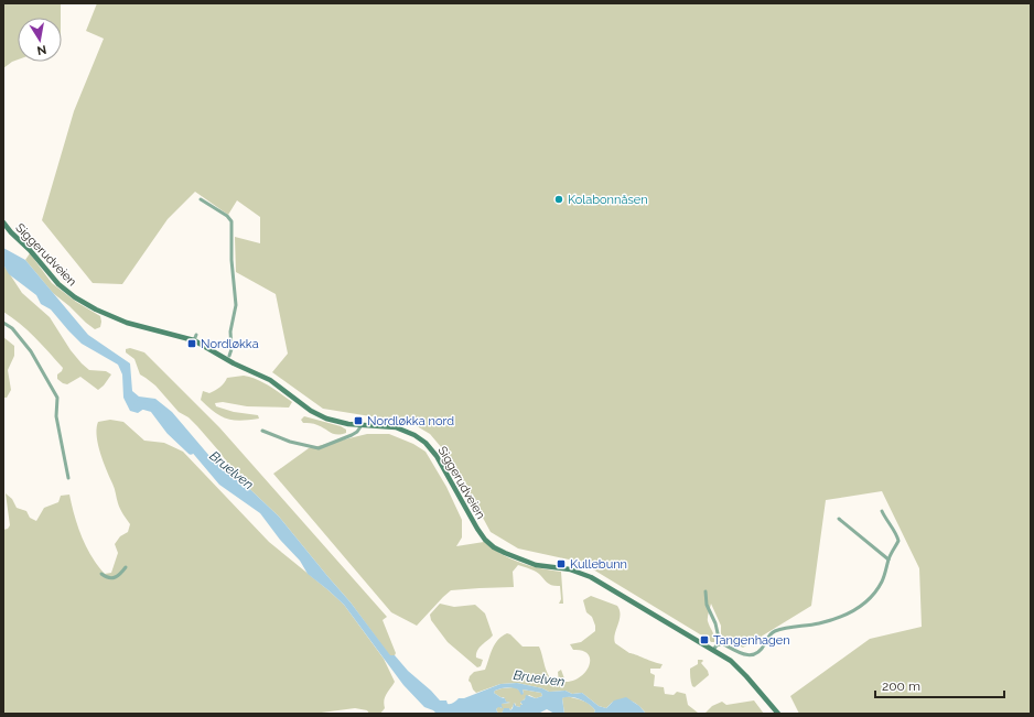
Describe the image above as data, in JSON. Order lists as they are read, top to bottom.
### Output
{
  "streets": {
    "main road": ["Siggerudveien"]
  },
  "water": ["Bruelven"],
  "places": {
    "other": ["Kolabonnåsen"],
    "transit": [
      "Nordløkka",
      "Nordløkka nord",
      "Kullebunn",
      "Tangenhagen"
    ]
  },
  "scale_bar": "200 m",
  "north": "bottom"
}
